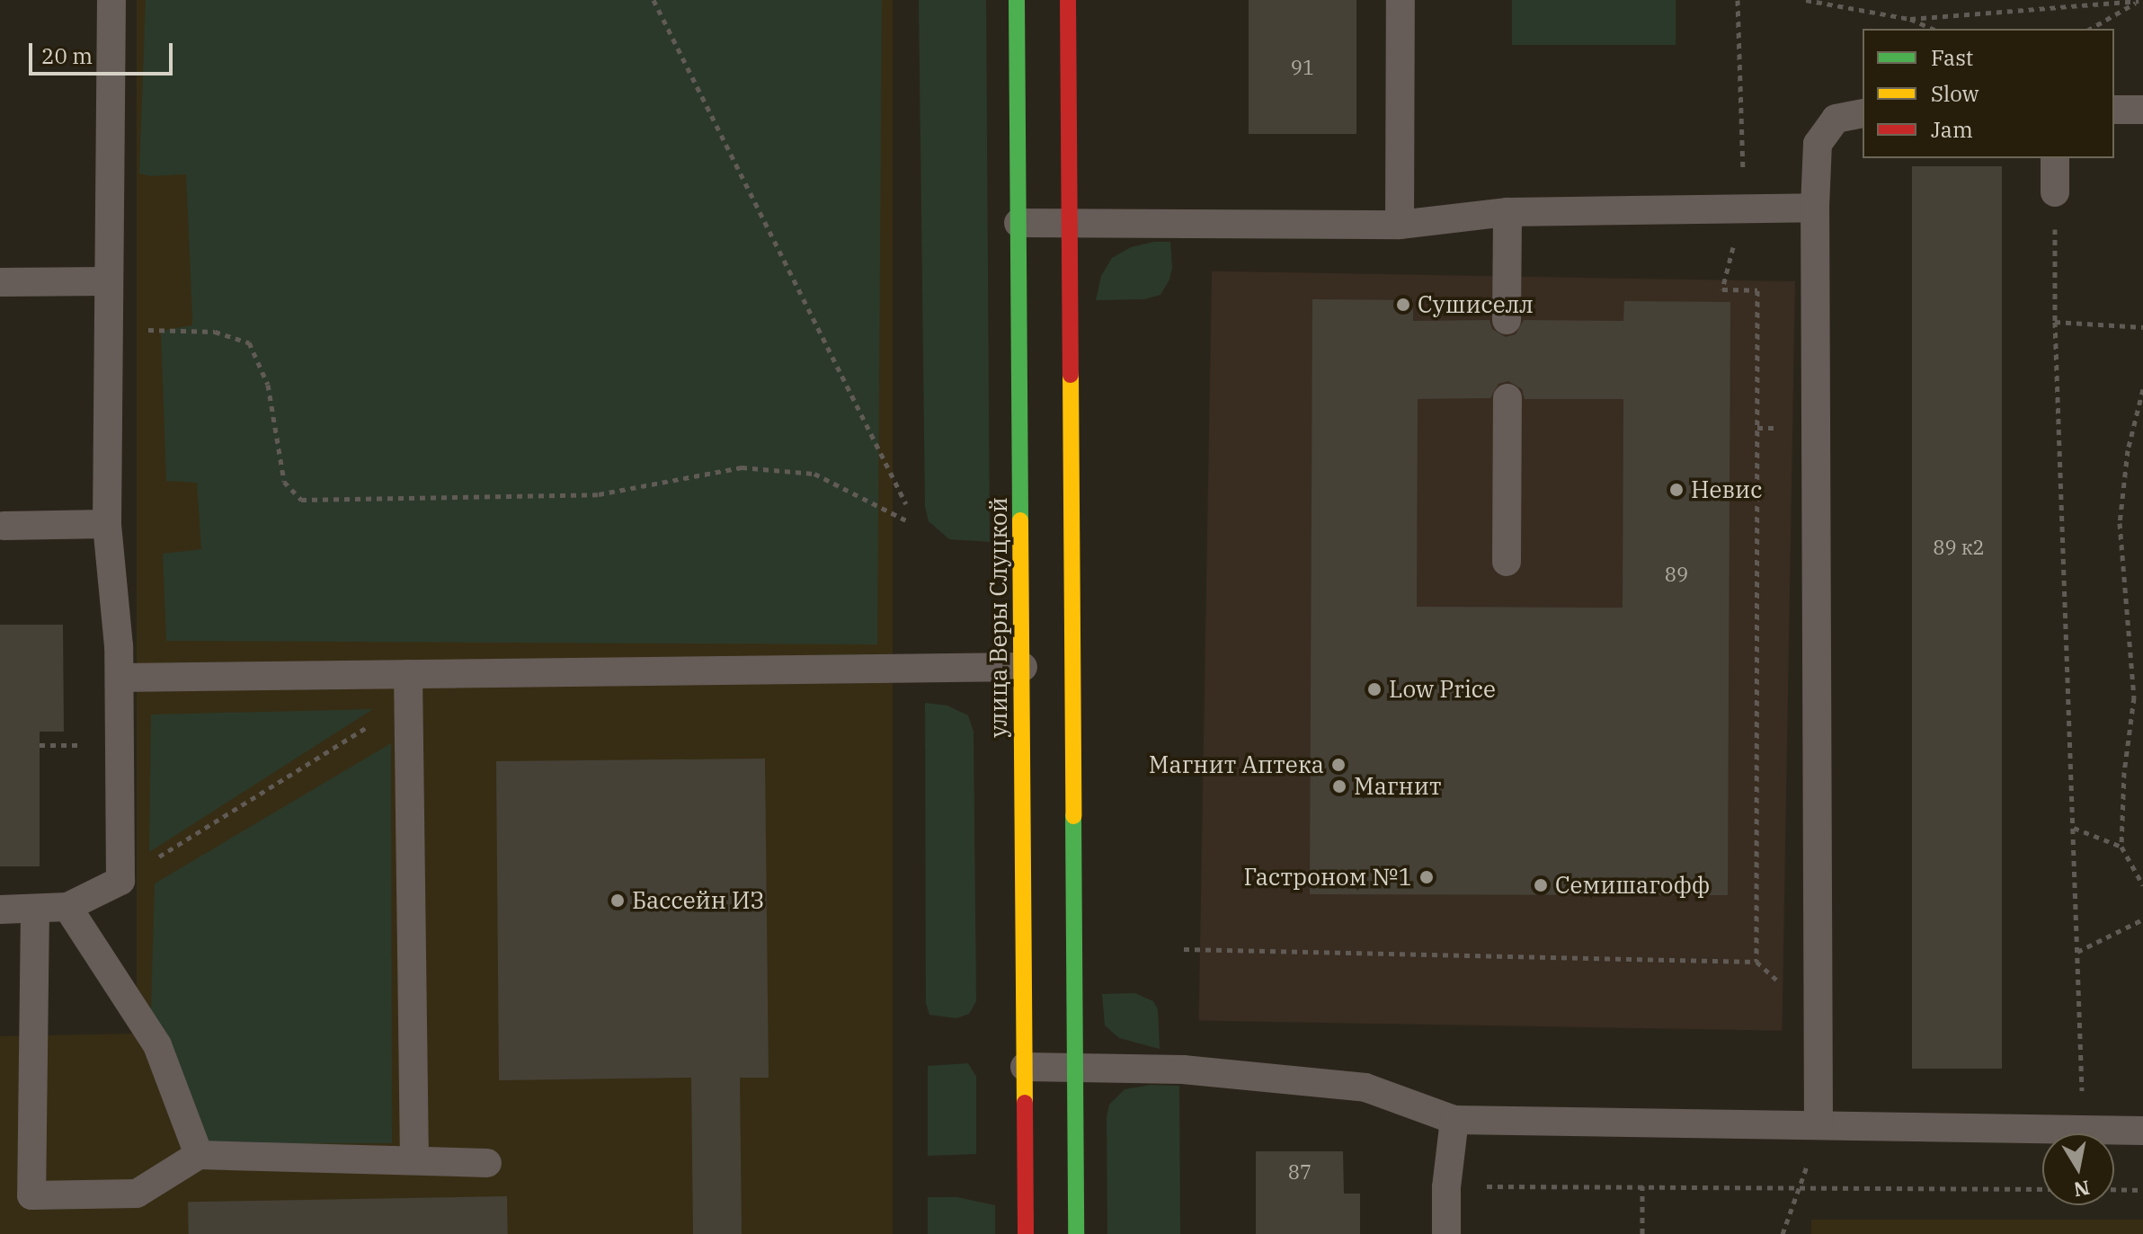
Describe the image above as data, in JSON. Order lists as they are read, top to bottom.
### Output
{
  "streets": {
    "street": ["улица Веры Слуцкой"]
  },
  "places": [
    "Сушиселл",
    "Невис",
    "Low Price",
    "Магнит Аптека",
    "Магнит",
    "Гастроном №1",
    "Семишагофф",
    "Бассейн ИЗ"
  ],
  "house_numbers": [
    "91",
    "89 к2",
    "89",
    "87"
  ],
  "legend": ["Fast", "Slow", "Jam"],
  "scale_bar": "20 m",
  "north": "bottom"
}
